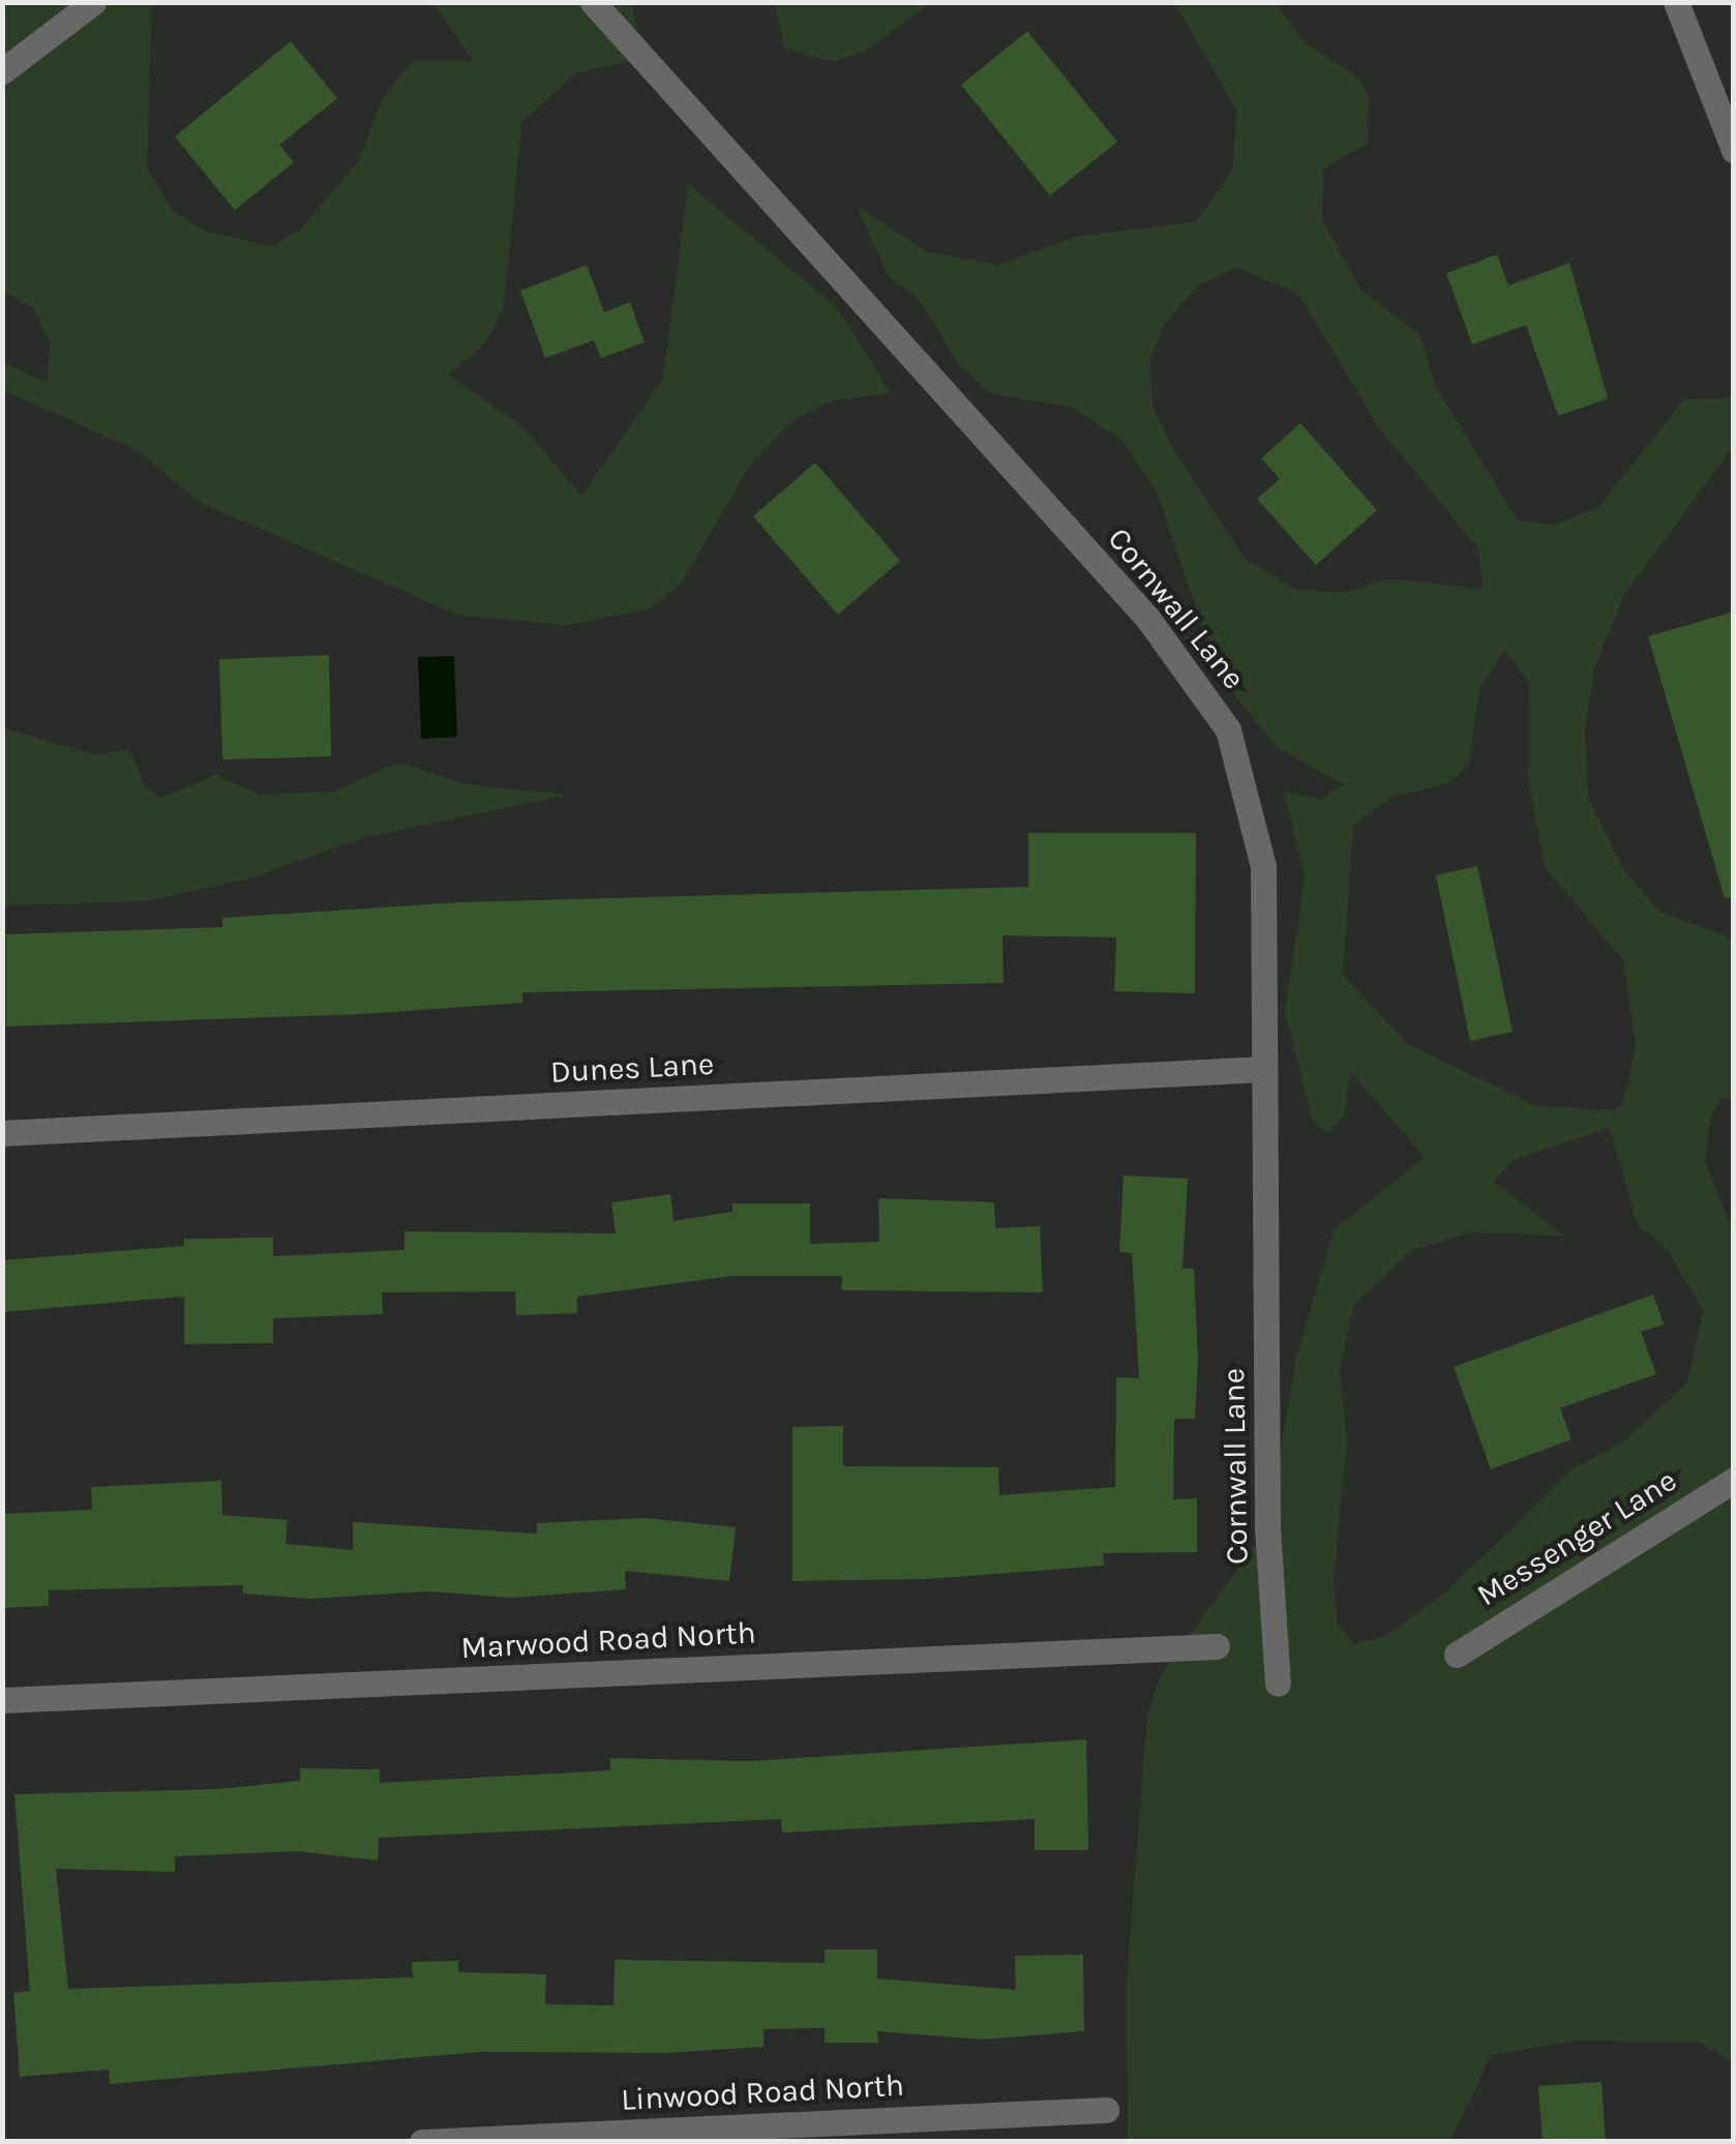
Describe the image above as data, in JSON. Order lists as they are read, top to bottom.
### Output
{
  "streets": {
    "street": [
      "Cornwall Lane",
      "Dunes Lane",
      "Messenger Lane",
      "Marwood Road North",
      "Linwood Road North"
    ]
  },
  "crossings": [
    ["Cornwall Lane", "Dunes Lane"]
  ]
}
